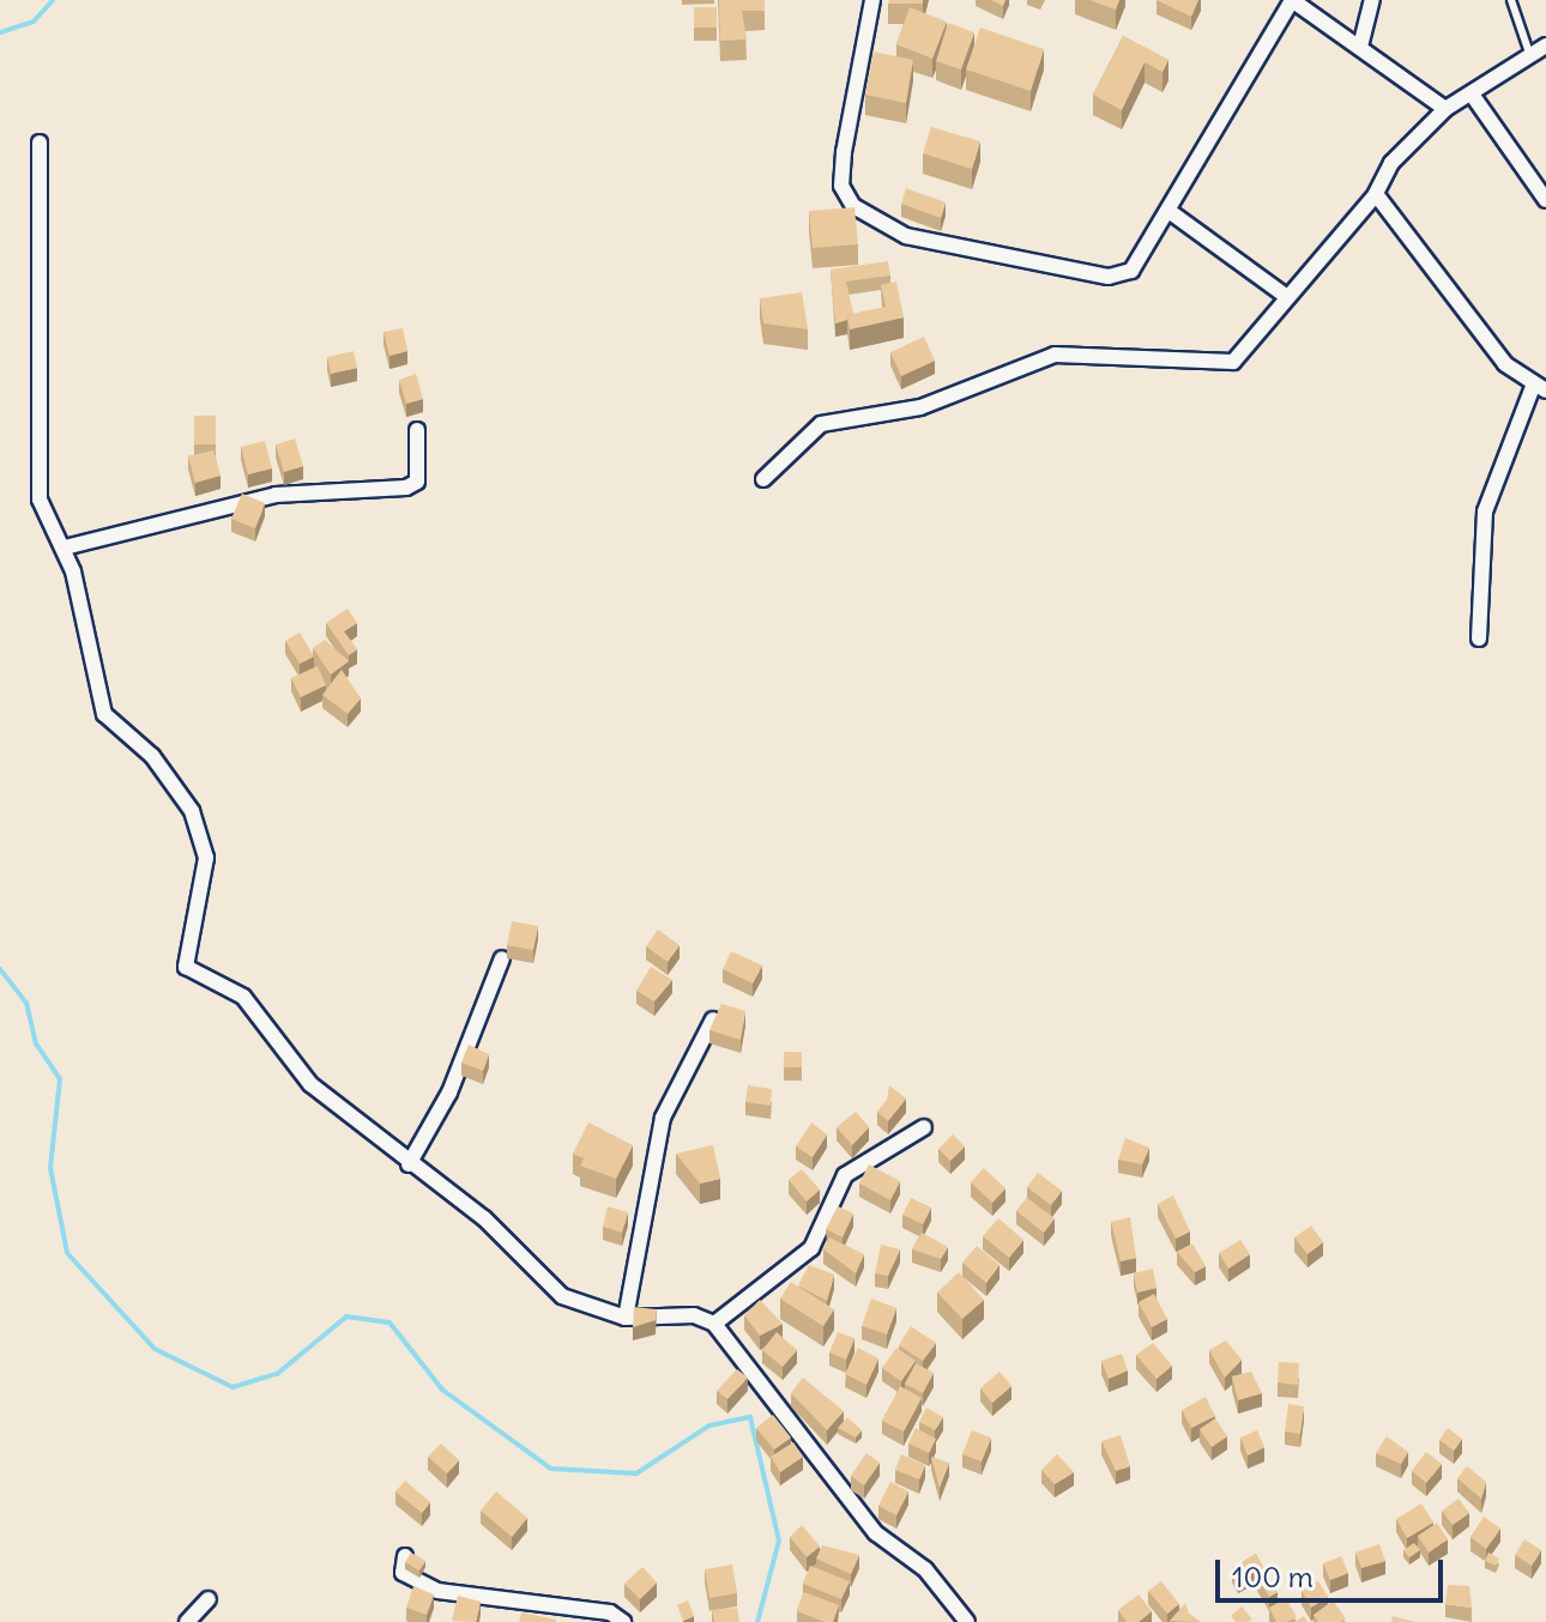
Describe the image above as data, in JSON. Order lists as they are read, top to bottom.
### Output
{
  "scale_bar": "100 m"
}
